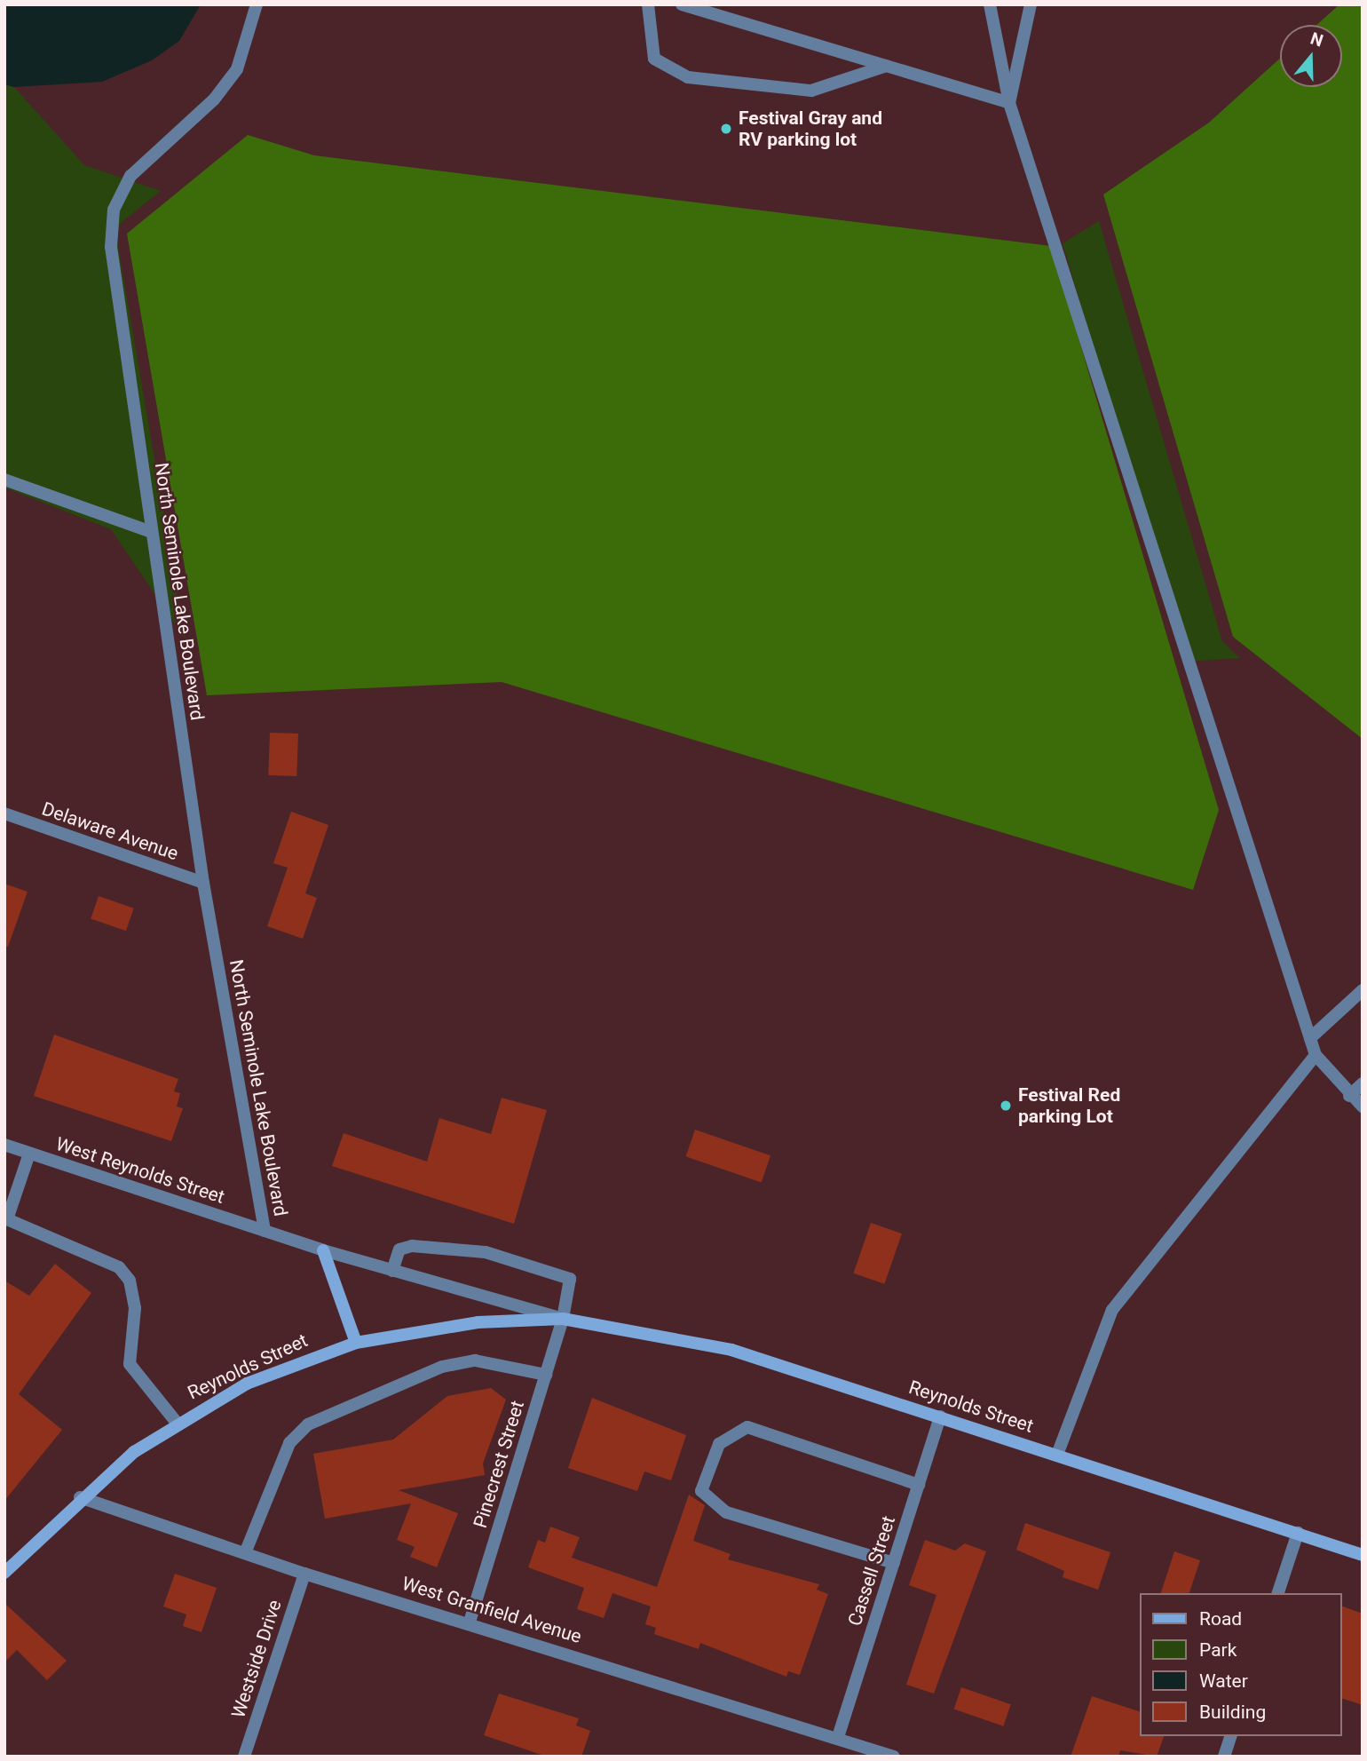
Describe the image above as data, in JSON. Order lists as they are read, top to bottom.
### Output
{
  "streets": {
    "main road": ["Reynolds Street"],
    "street": [
      "North Seminole Lake Boulevard",
      "Delaware Avenue",
      "West Reynolds Street",
      "Pinecrest Street",
      "Cassell Street",
      "West Granfield Avenue",
      "Westside Drive"
    ]
  },
  "crossings": [
    ["North Seminole Lake Boulevard", "Delaware Avenue"],
    ["North Seminole Lake Boulevard", "West Reynolds Street"],
    ["North Seminole Lake Boulevard", "Reynolds Street"],
    ["West Reynolds Street", "Reynolds Street"],
    ["Reynolds Street", "Pinecrest Street"],
    ["Reynolds Street", "Cassell Street"],
    ["Reynolds Street", "West Granfield Avenue"],
    ["Pinecrest Street", "West Granfield Avenue"],
    ["Cassell Street", "West Granfield Avenue"],
    ["West Granfield Avenue", "Westside Drive"]
  ],
  "places": ["Festival Gray and RV parking lot", "Festival Red parking Lot"],
  "legend": [
    "Road",
    "Park",
    "Water",
    "Building"
  ],
  "north": "top"
}
